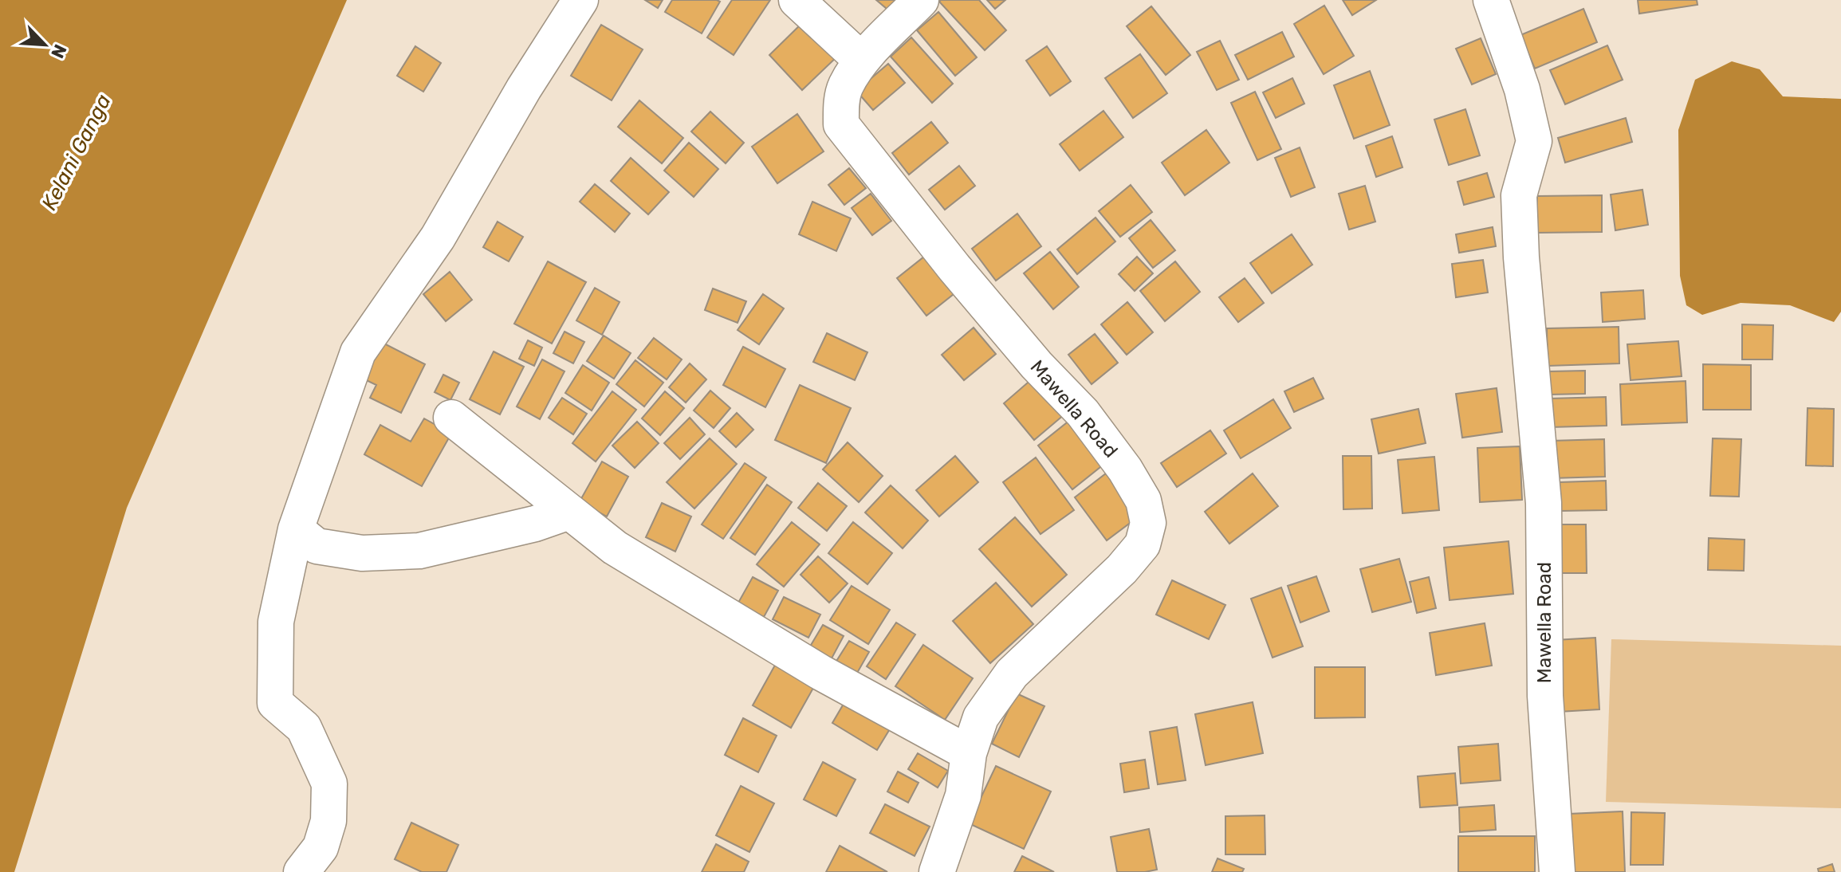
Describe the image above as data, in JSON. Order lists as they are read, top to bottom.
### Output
{
  "streets": {
    "street": ["Mawella Road"]
  },
  "water": ["Kelani Ganga"],
  "north": "bottom right"
}
